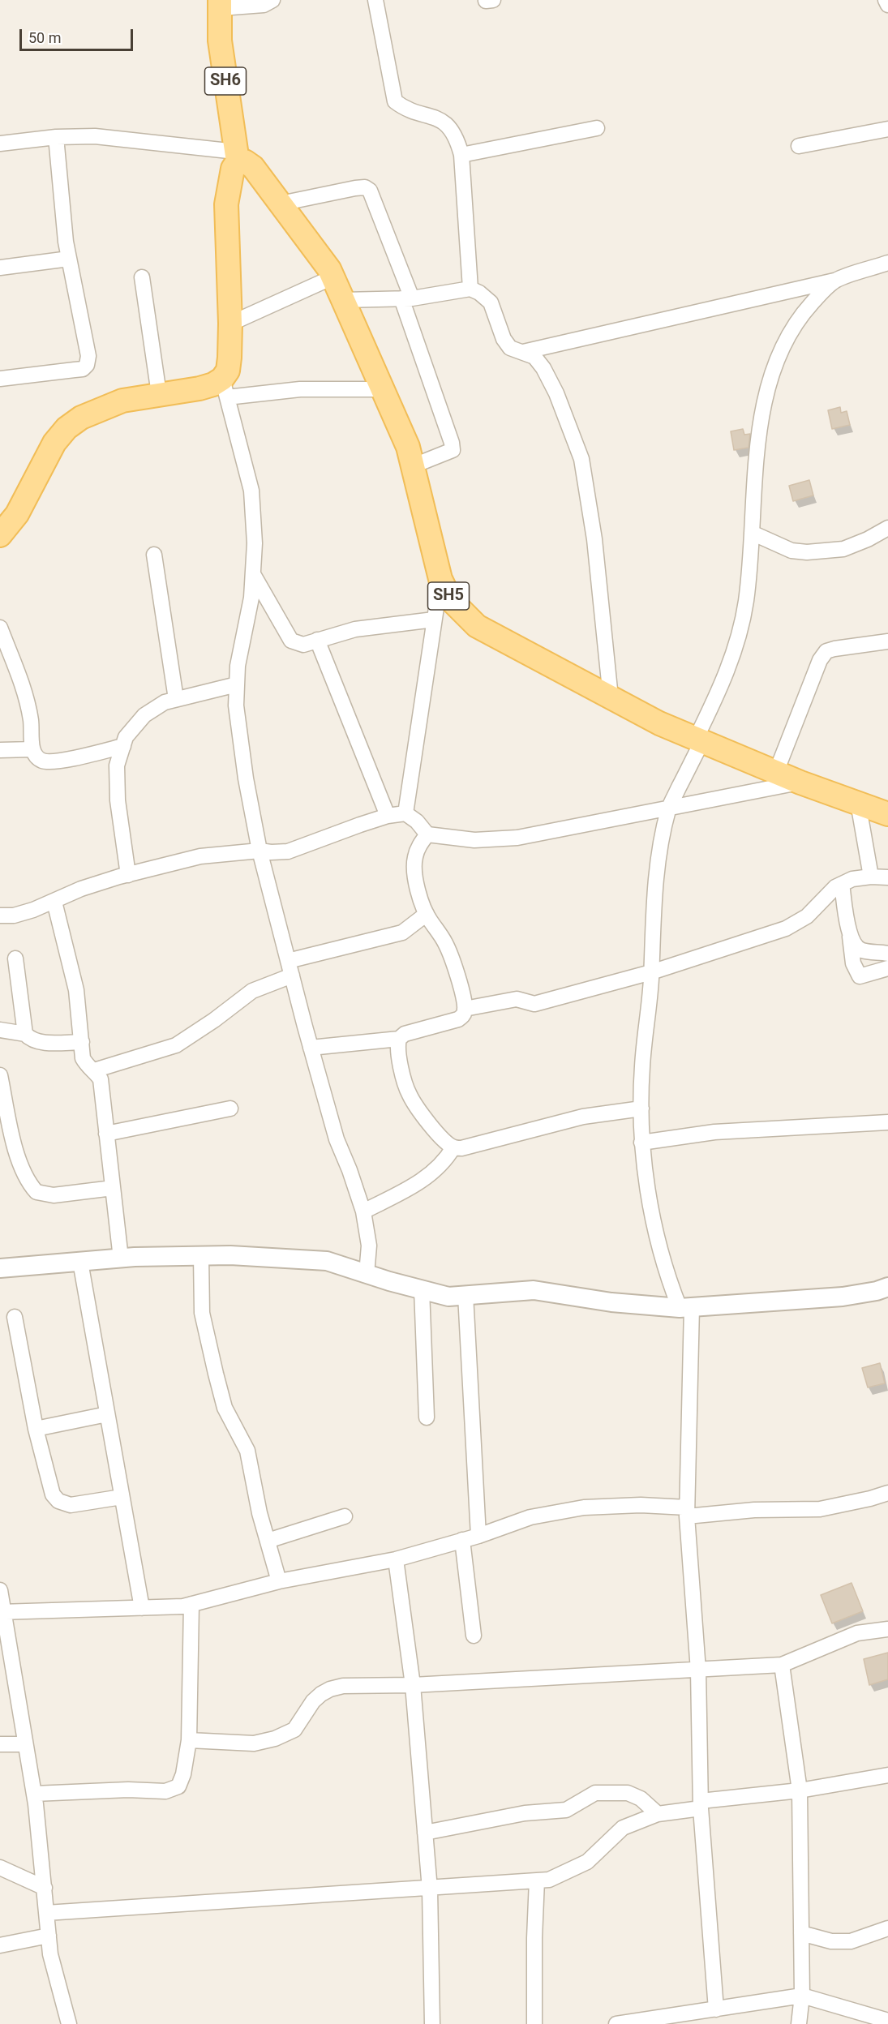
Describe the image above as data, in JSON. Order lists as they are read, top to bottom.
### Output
{
  "streets": {
    "main road": ["SH6", "SH5"]
  },
  "crossings": [
    ["SH6", "SH5"]
  ],
  "scale_bar": "50 m"
}
